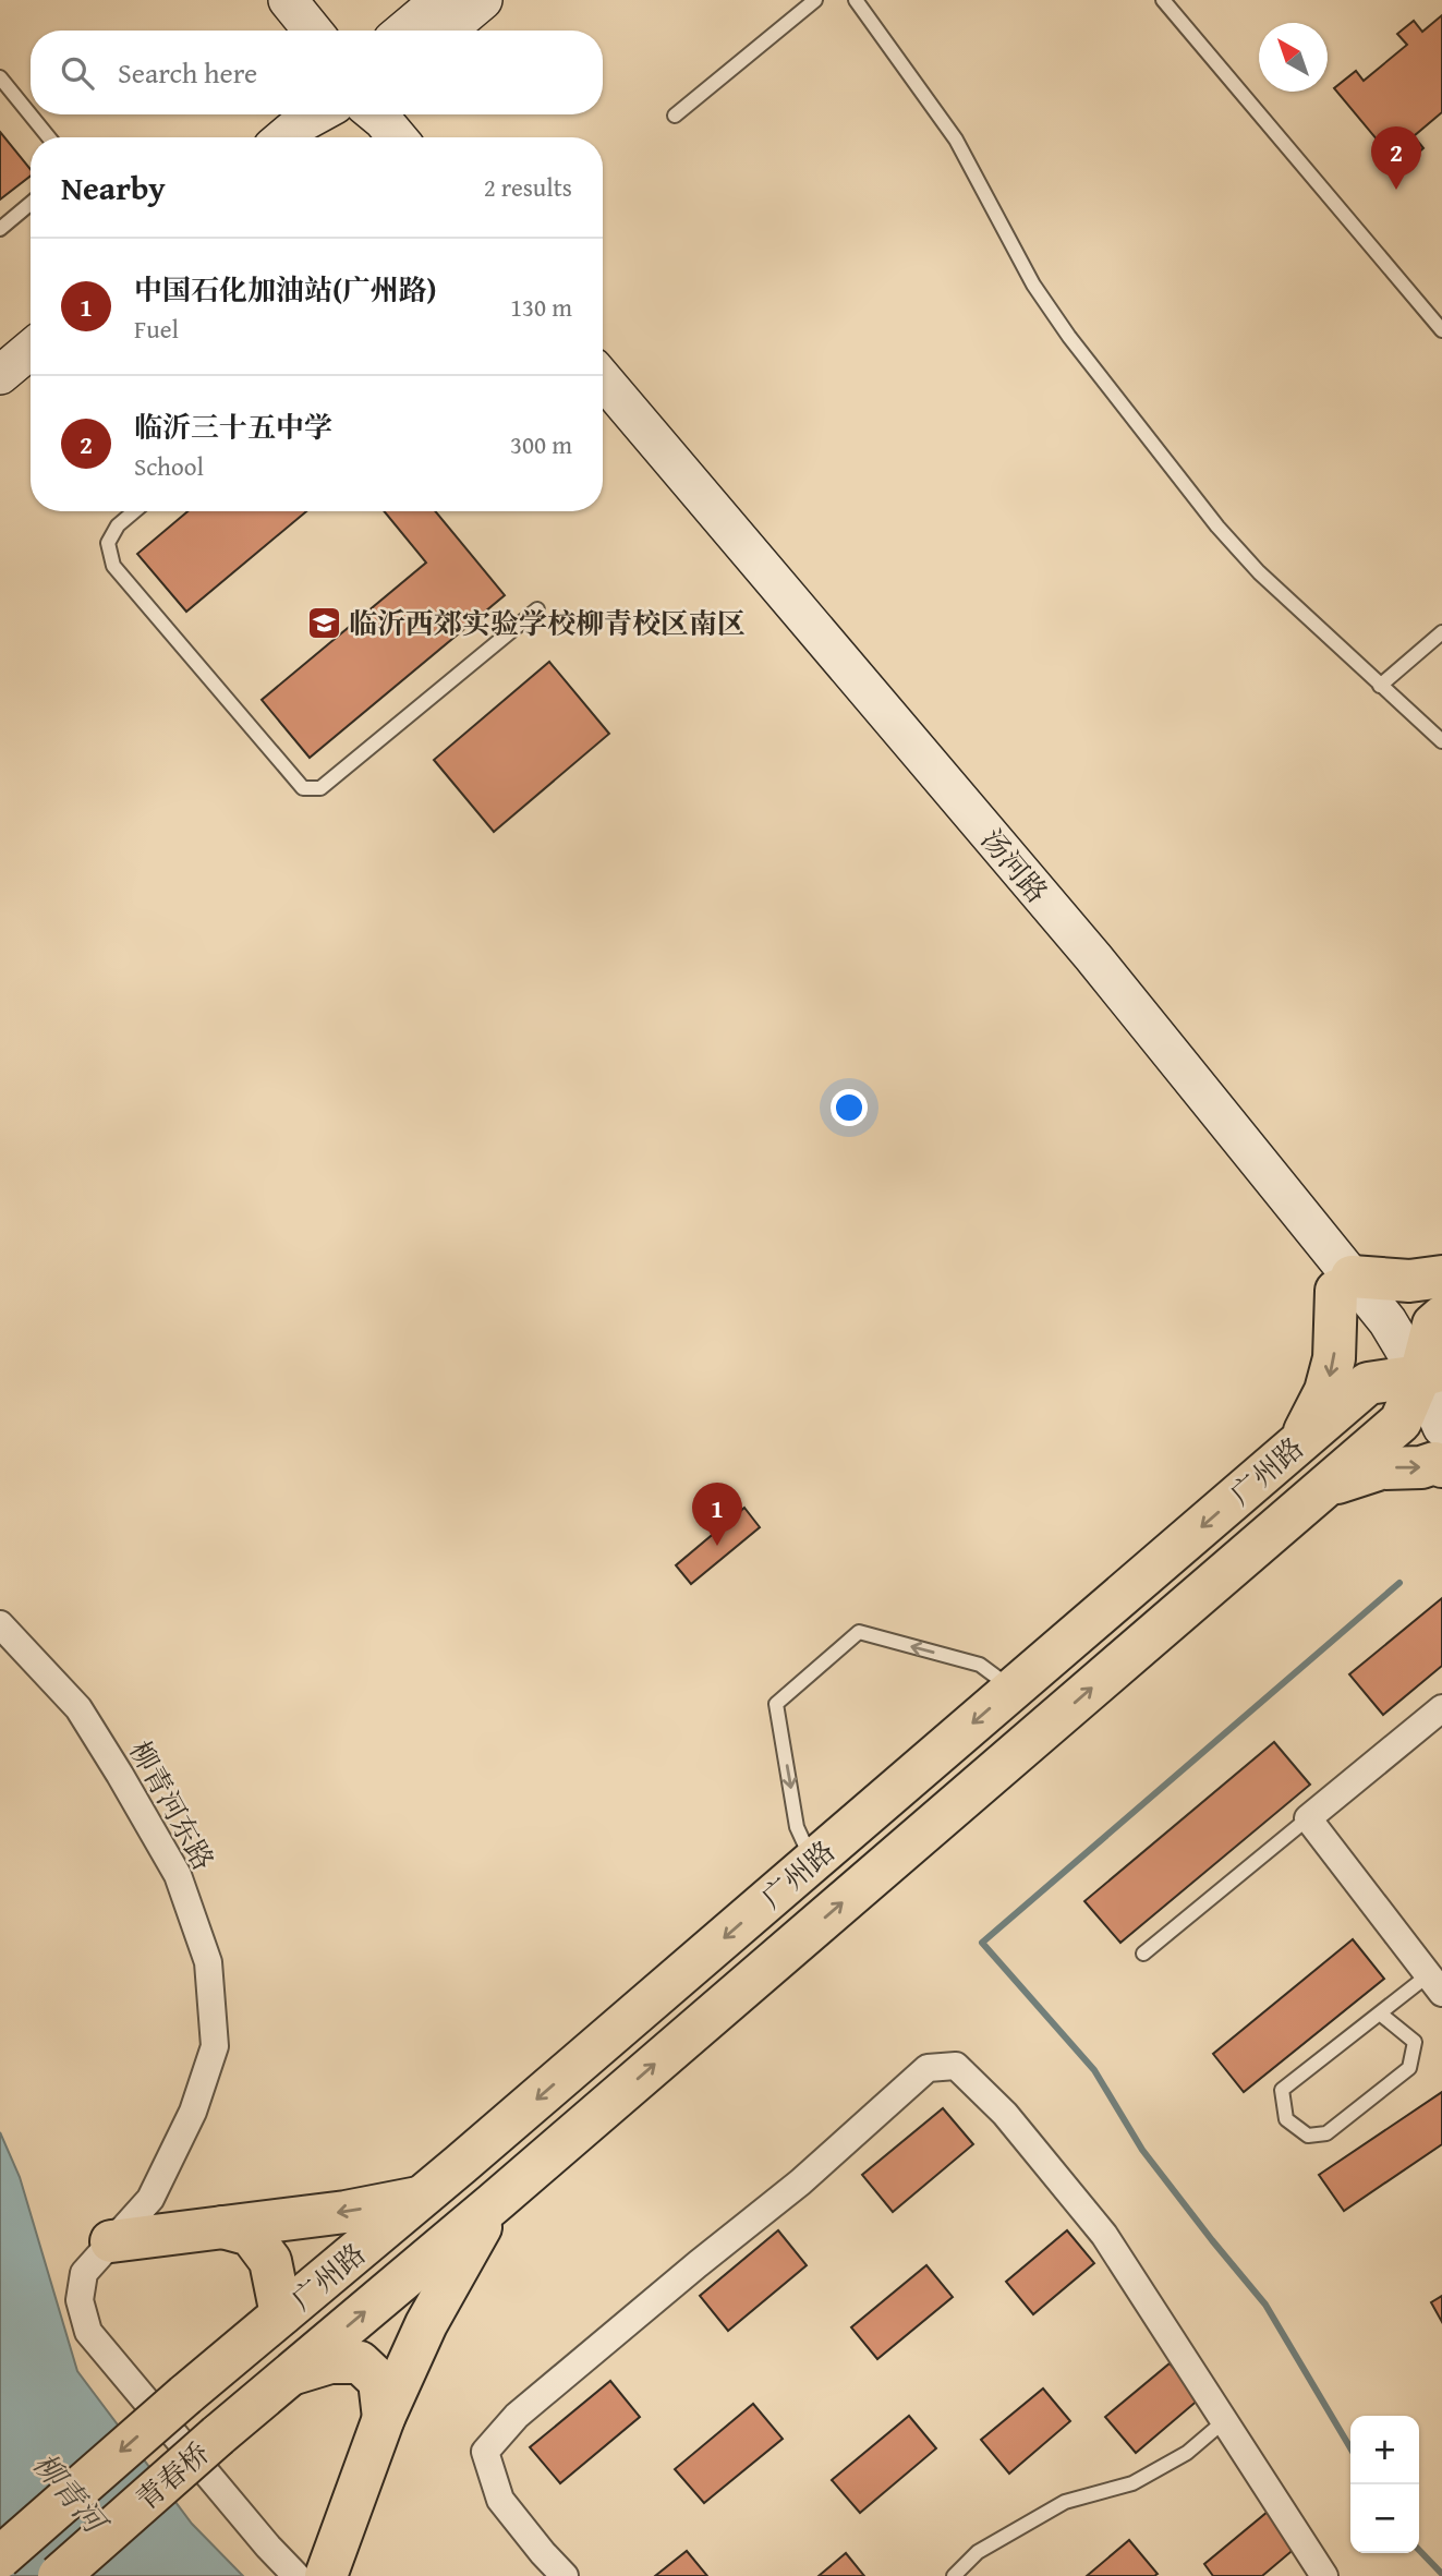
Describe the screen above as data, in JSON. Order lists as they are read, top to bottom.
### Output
{
  "streets": {
    "main road": ["广州路", "青春桥"],
    "street": ["汤河路", "柳青河东路"]
  },
  "crossings": [
    ["汤河路", "广州路"],
    ["广州路", "青春桥"]
  ],
  "water": ["柳青河"],
  "places": {
    "school or university": ["临沂西郊实验学校柳青校区南区"]
  },
  "north": "top left",
  "page": {
    "search": "Search here",
    "pins": ["2", "1"],
    "heading": ["Nearby", "2 results"],
    "list": [
      {
        "mark": "1",
        "name": "中国石化加油站(广州路)",
        "note": "Fuel",
        "value": "130 m"
      },
      {
        "mark": "2",
        "name": "临沂三十五中学",
        "note": "School",
        "value": "300 m"
      }
    ],
    "map_buttons": ["+", "−"]
  }
}
